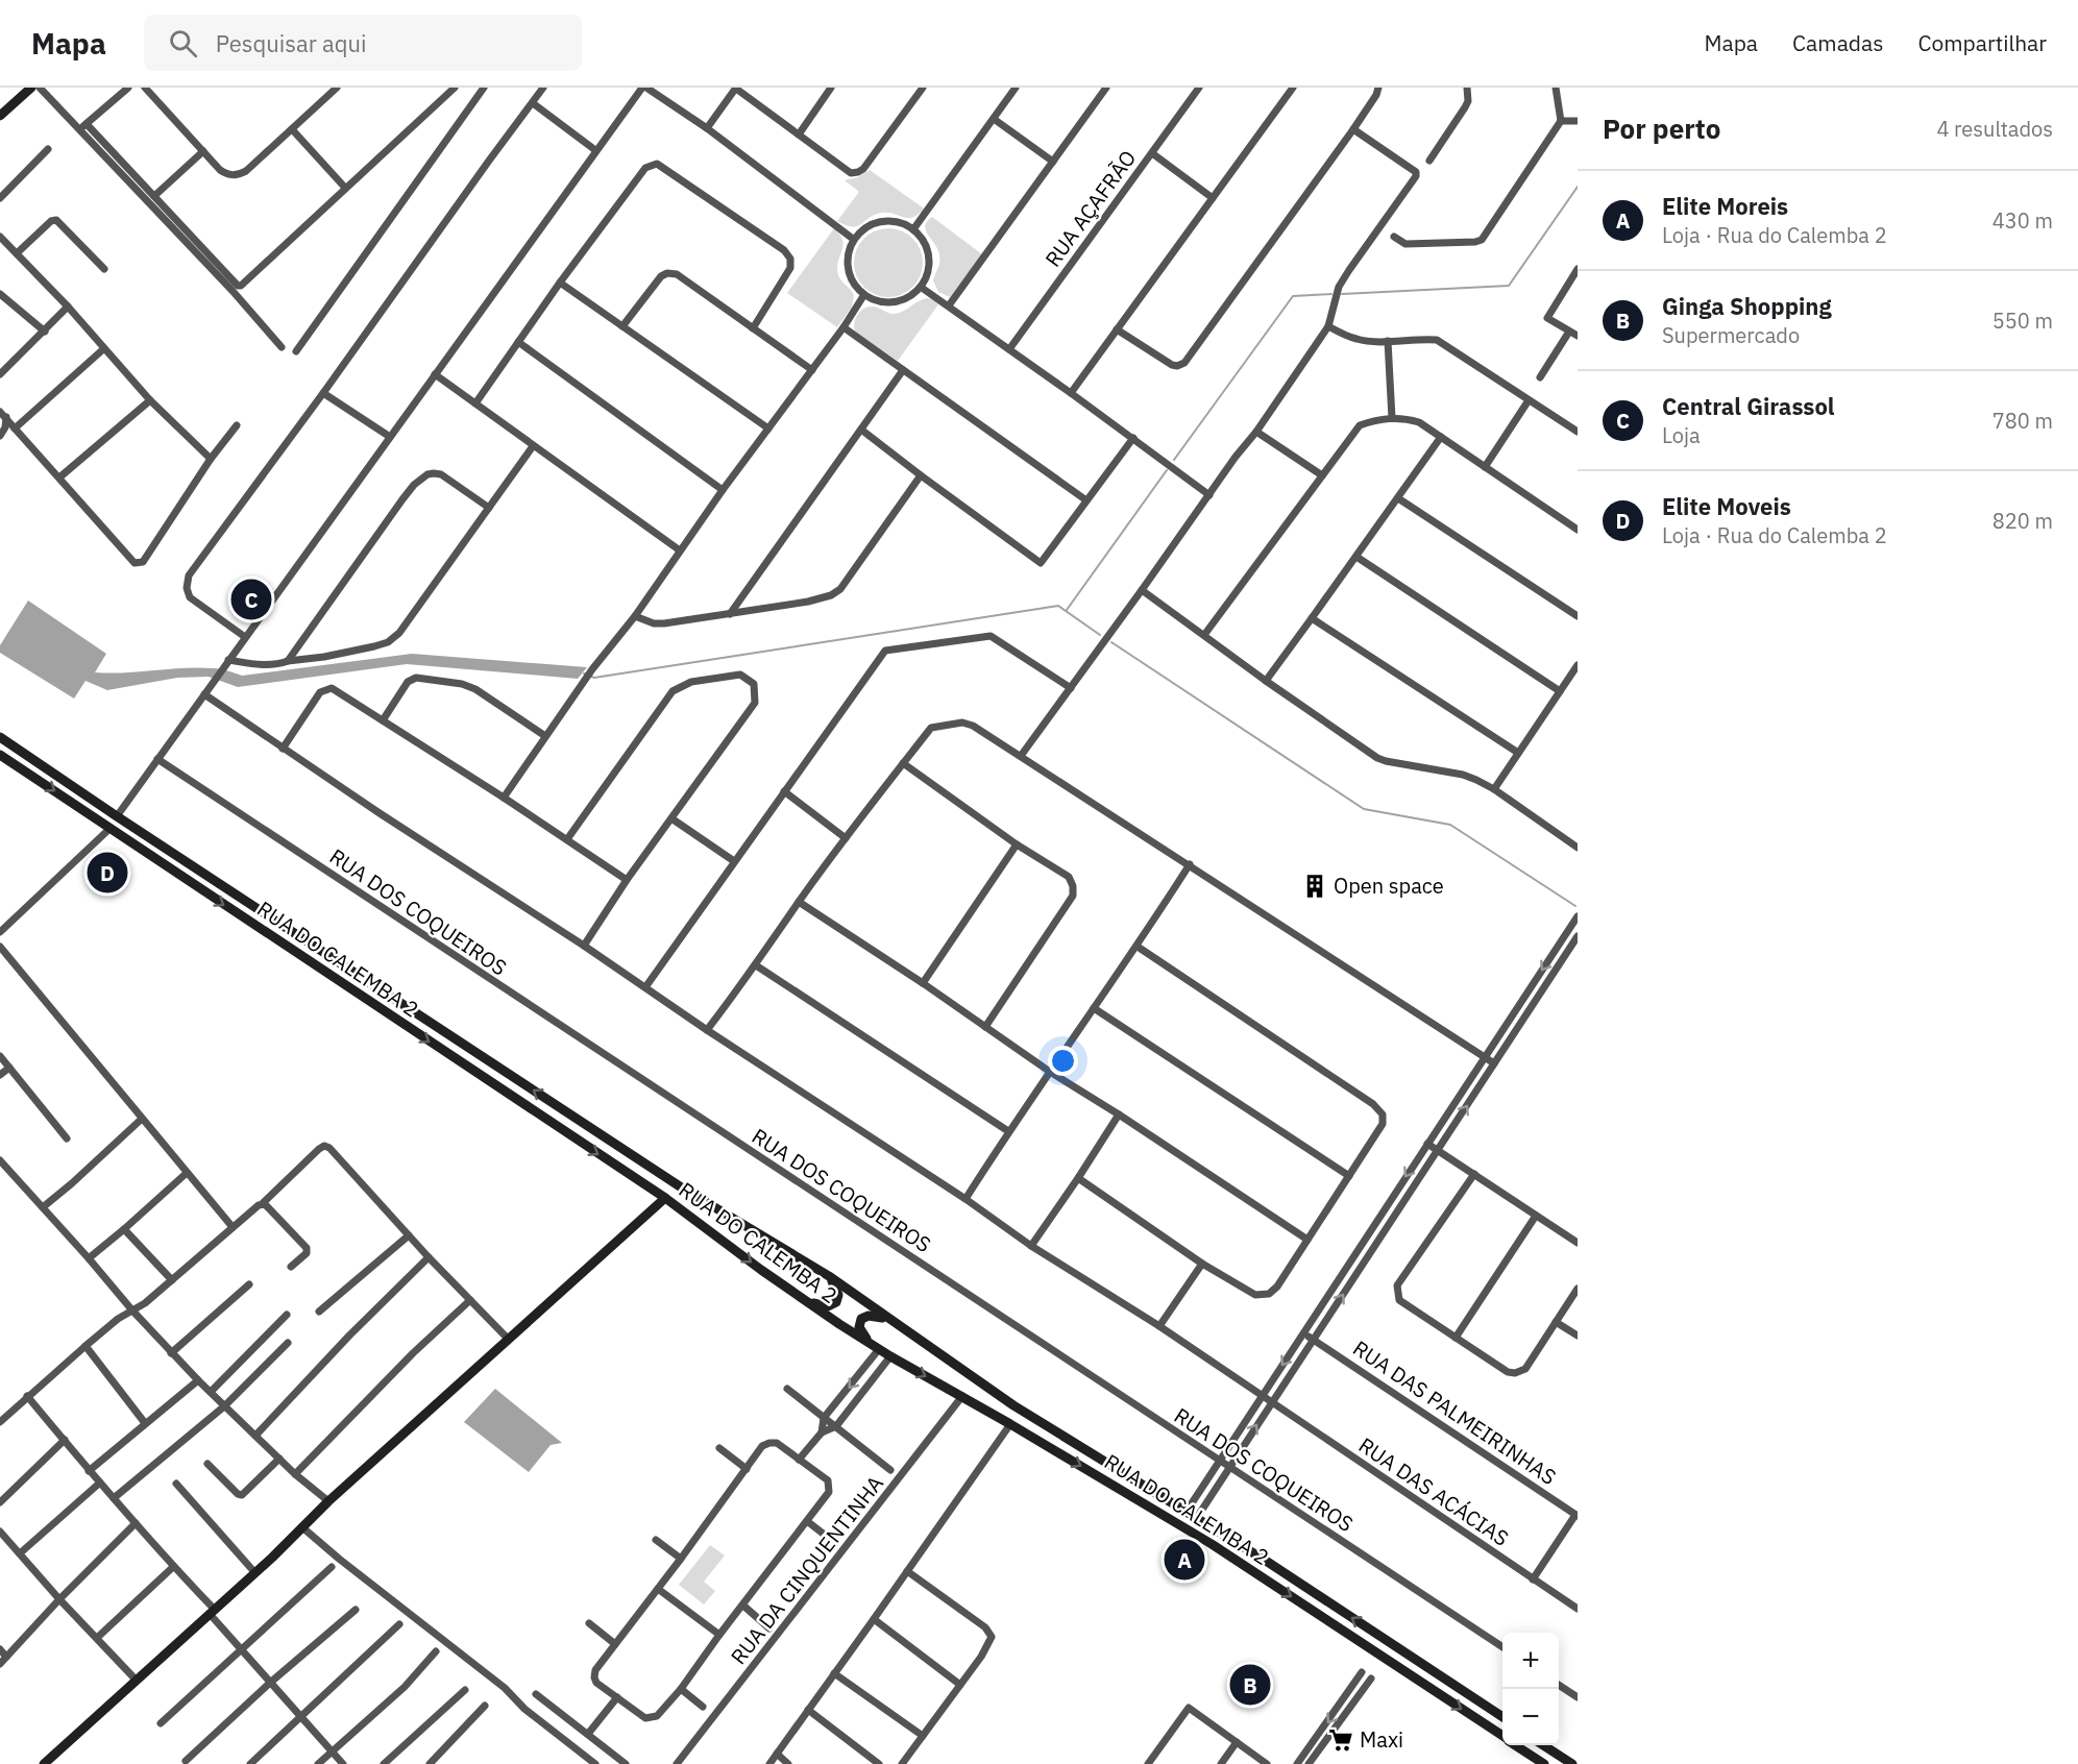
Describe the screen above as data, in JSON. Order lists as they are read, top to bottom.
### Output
{
  "streets": {
    "main road": ["RUA DO CALEMBA 2"],
    "street": [
      "RUA AÇAFRÃO",
      "RUA DOS COQUEIROS",
      "RUA DAS PALMEIRINHAS",
      "RUA DAS ACÁCIAS",
      "RUA DA CINQUENTINHA"
    ]
  },
  "crossings": [
    ["RUA DO CALEMBA 2", "RUA DA CINQUENTINHA"]
  ],
  "places": {
    "building": ["Open space"],
    "supermarket": ["Maxi"]
  },
  "page": {
    "header": "Mapa",
    "search": "Pesquisar aqui",
    "nav": ["Mapa", "Camadas", "Compartilhar"],
    "heading": ["Por perto", "4 resultados"],
    "list": [
      {
        "mark": "A",
        "name": "Elite Moreis",
        "note": "Loja · Rua do Calemba 2",
        "value": "430 m"
      },
      {
        "mark": "B",
        "name": "Ginga Shopping",
        "note": "Supermercado",
        "value": "550 m"
      },
      {
        "mark": "C",
        "name": "Central Girassol",
        "note": "Loja",
        "value": "780 m"
      },
      {
        "mark": "D",
        "name": "Elite Moveis",
        "note": "Loja · Rua do Calemba 2",
        "value": "820 m"
      }
    ],
    "pins": [
      "C",
      "D",
      "A",
      "B"
    ],
    "map_buttons": ["+", "−"]
  }
}
